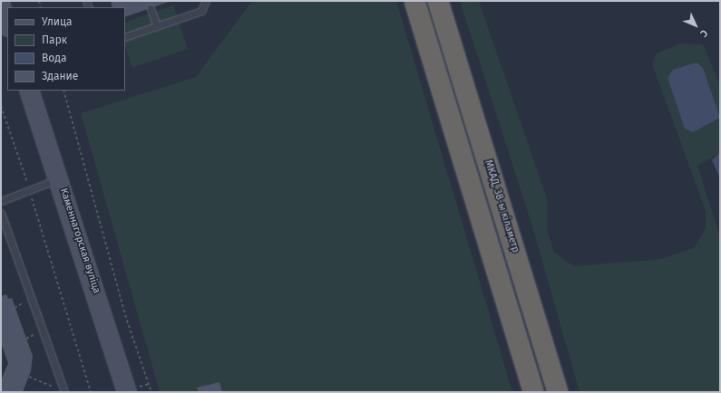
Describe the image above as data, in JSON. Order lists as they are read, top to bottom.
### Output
{
  "streets": {
    "highway": ["МКАД, 38-ы кіламетр"],
    "main road": ["Каменнагорская вуліца"]
  },
  "legend": [
    "Улица",
    "Парк",
    "Вода",
    "Здание"
  ],
  "north": "bottom right"
}
